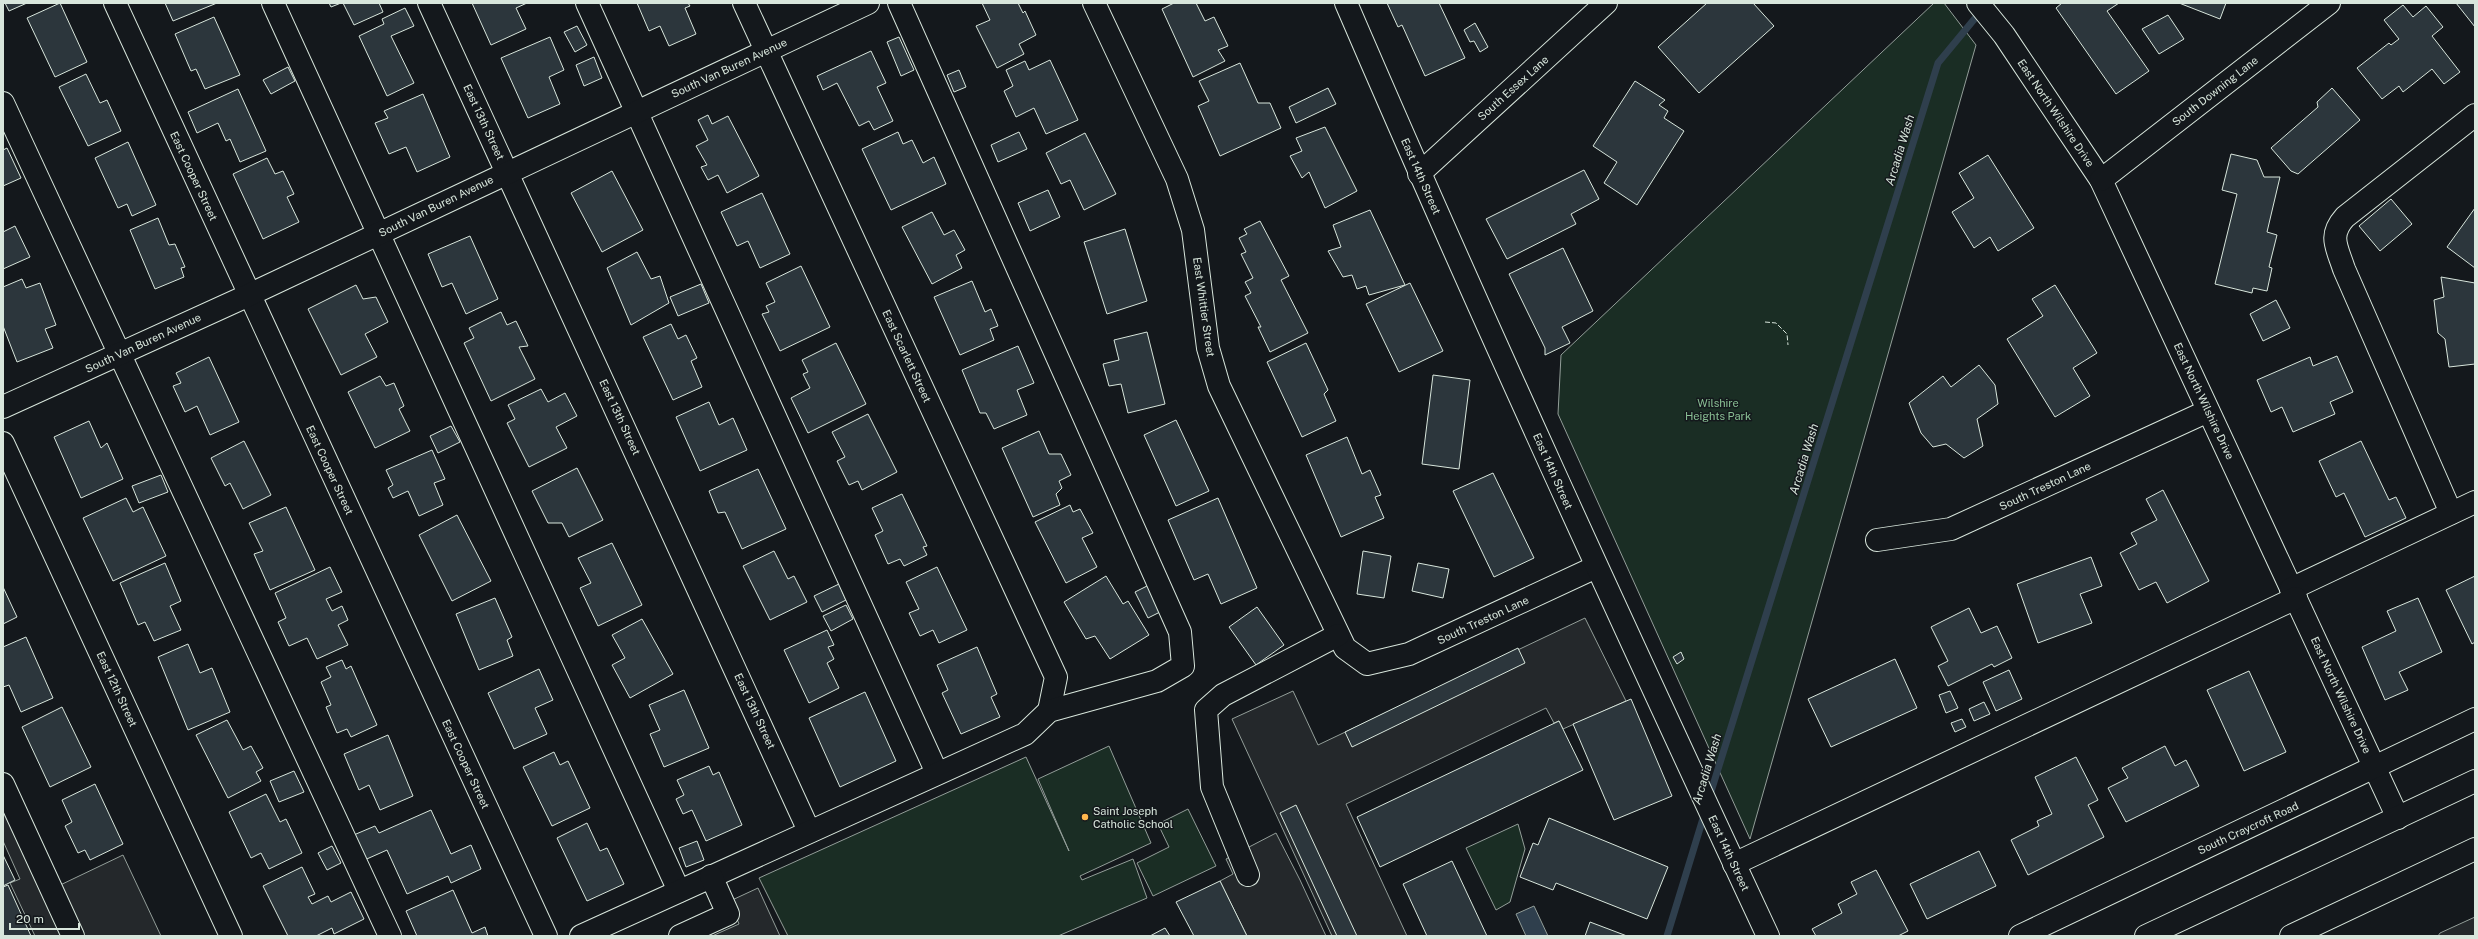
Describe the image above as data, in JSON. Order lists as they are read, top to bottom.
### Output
{
  "streets": {
    "street": [
      "South Van Buren Avenue",
      "South Essex Lane",
      "South Downing Lane",
      "East North Wilshire Drive",
      "East 13th Street",
      "East Cooper Street",
      "East 14th Street",
      "East Whittier Street",
      "East Scarlett Street",
      "South Treston Lane",
      "East 12th Street",
      "South Craycroft Road"
    ]
  },
  "crossings": [
    ["South Van Buren Avenue", "East 13th Street"],
    ["South Van Buren Avenue", "East Cooper Street"],
    ["South Van Buren Avenue", "East Scarlett Street"],
    ["South Essex Lane", "East 14th Street"],
    ["South Downing Lane", "East North Wilshire Drive"],
    ["East North Wilshire Drive", "South Treston Lane"],
    ["East North Wilshire Drive", "South Craycroft Road"],
    ["East 14th Street", "South Treston Lane"],
    ["East Whittier Street", "South Treston Lane"]
  ],
  "water": ["Arcadia Wash"],
  "parks": ["Wilshire Heights Park"],
  "places": ["Saint Joseph Catholic School"],
  "scale_bar": "20 m"
}
